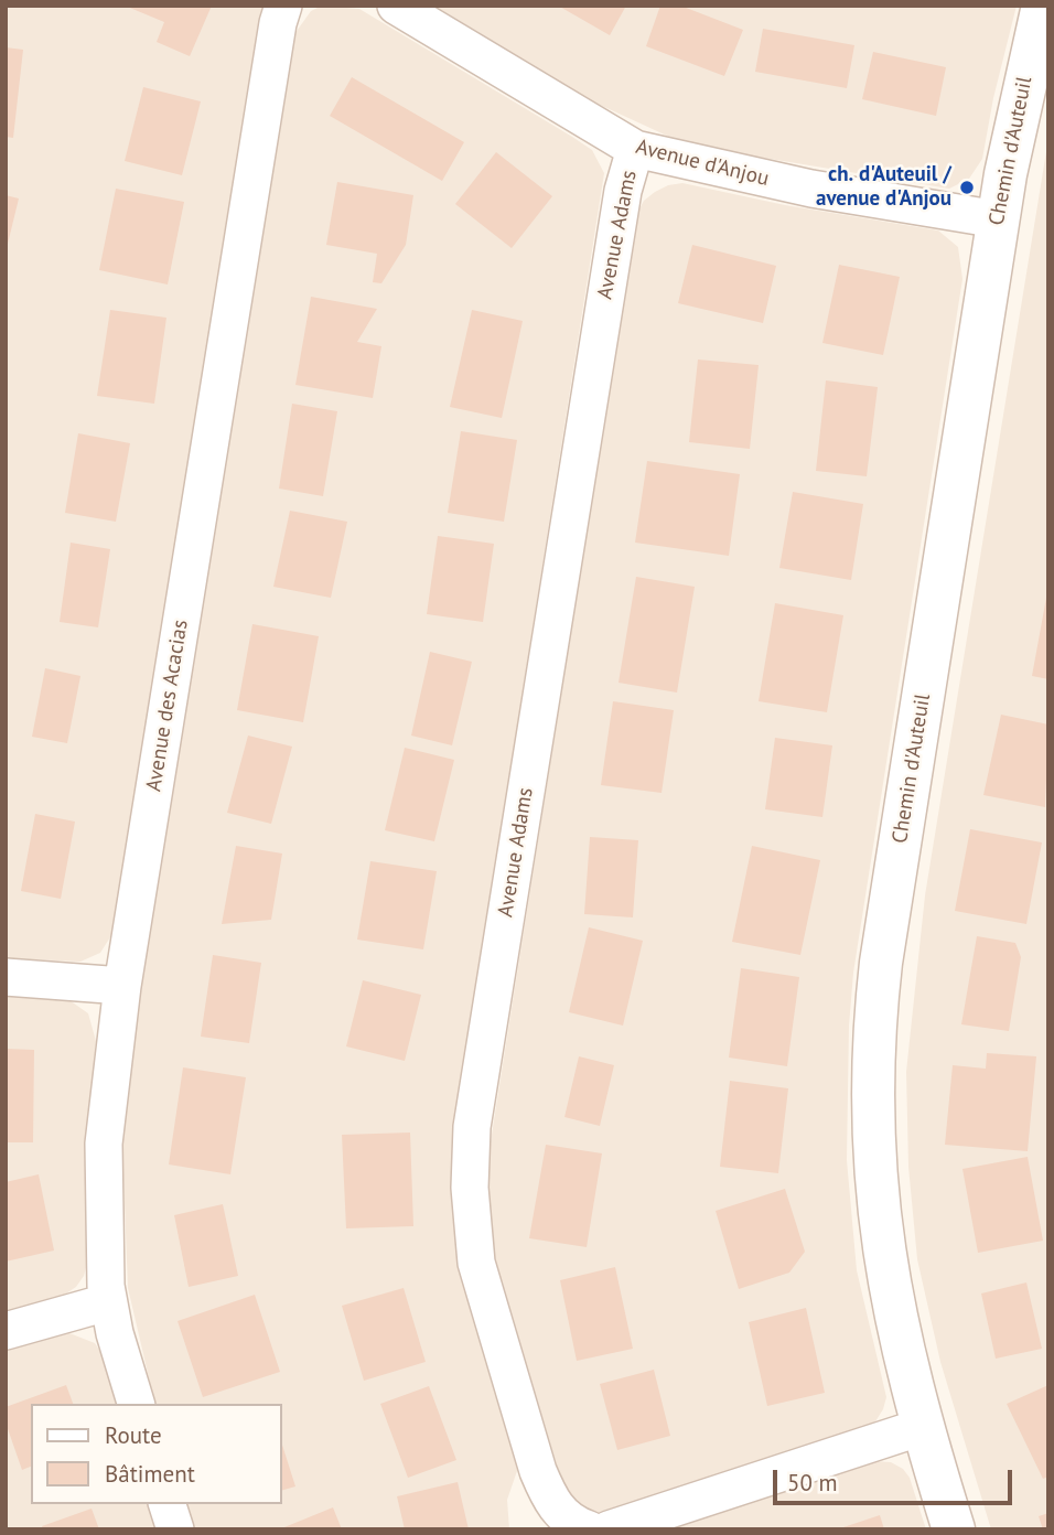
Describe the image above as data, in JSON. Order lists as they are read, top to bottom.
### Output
{
  "streets": {
    "street": [
      "Chemin d'Auteuil",
      "Avenue d'Anjou",
      "Avenue Adams",
      "Avenue des Acacias"
    ]
  },
  "crossings": [
    ["Chemin d'Auteuil", "Avenue d'Anjou"],
    ["Avenue d'Anjou", "Avenue Adams"]
  ],
  "places": ["ch. d'Auteuil / avenue d'Anjou"],
  "legend": ["Route", "Bâtiment"],
  "scale_bar": "50 m"
}
